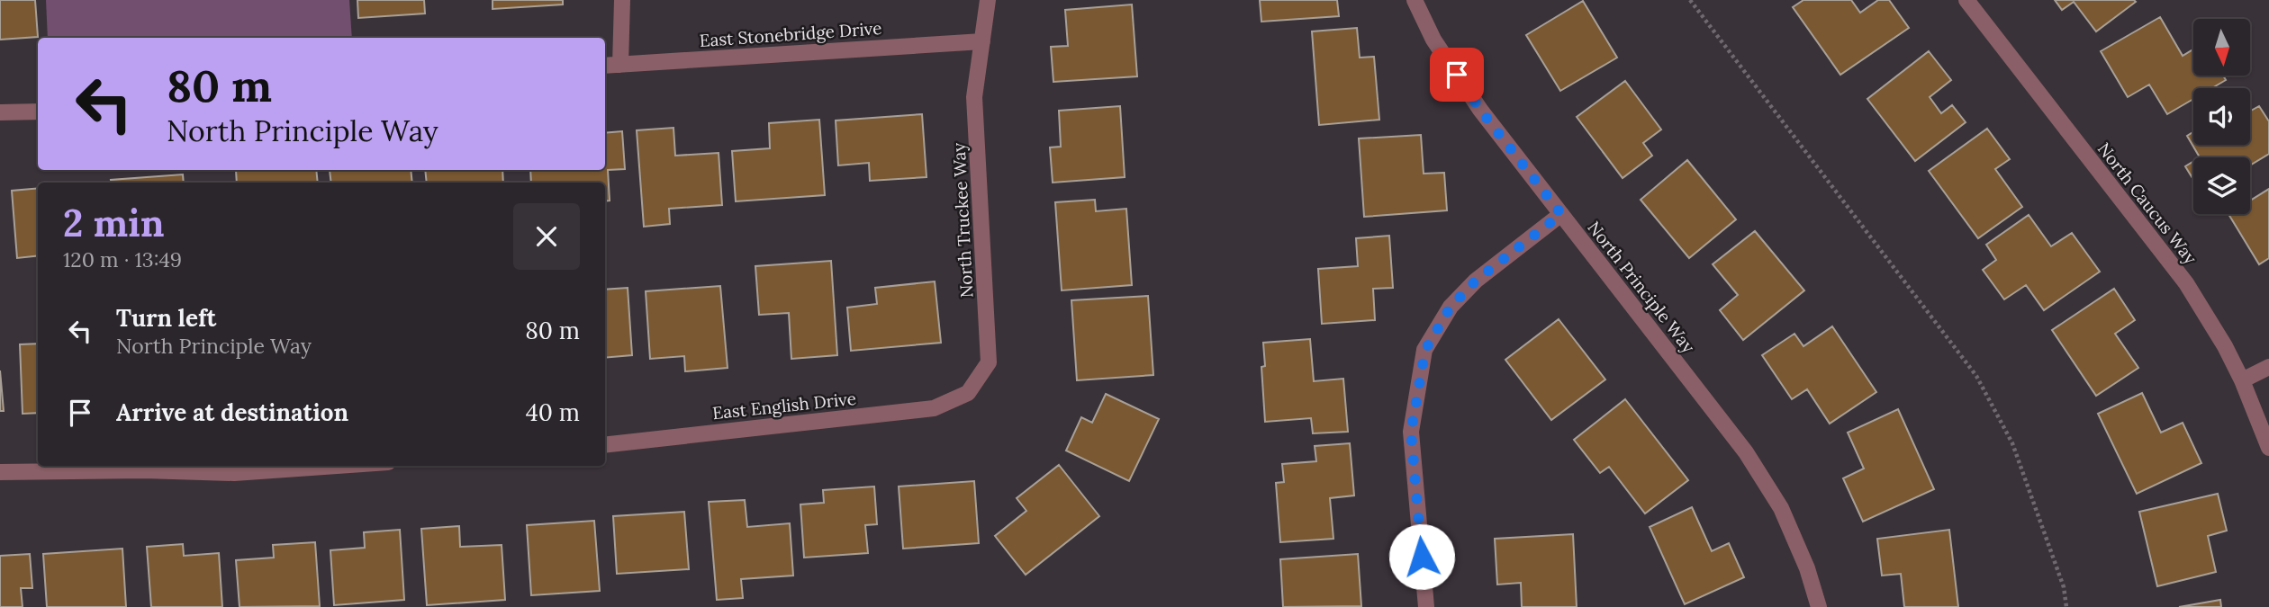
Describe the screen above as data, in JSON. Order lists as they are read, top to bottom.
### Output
{
  "streets": {
    "street": [
      "East Stonebridge Drive",
      "North Caucus Way",
      "North Truckee Way",
      "North Principle Way",
      "East English Drive"
    ]
  },
  "crossings": [
    ["East Stonebridge Drive", "North Truckee Way"],
    ["North Truckee Way", "East English Drive"]
  ],
  "north": "bottom",
  "page": {
    "turn": ["80 m", "North Principle Way"],
    "heading": ["2 min", "120 m · 13:49"],
    "list": [
      {
        "name": "Turn left",
        "note": "North Principle Way",
        "value": "80 m"
      },
      {
        "name": "Arrive at destination",
        "value": "40 m"
      }
    ]
  }
}
